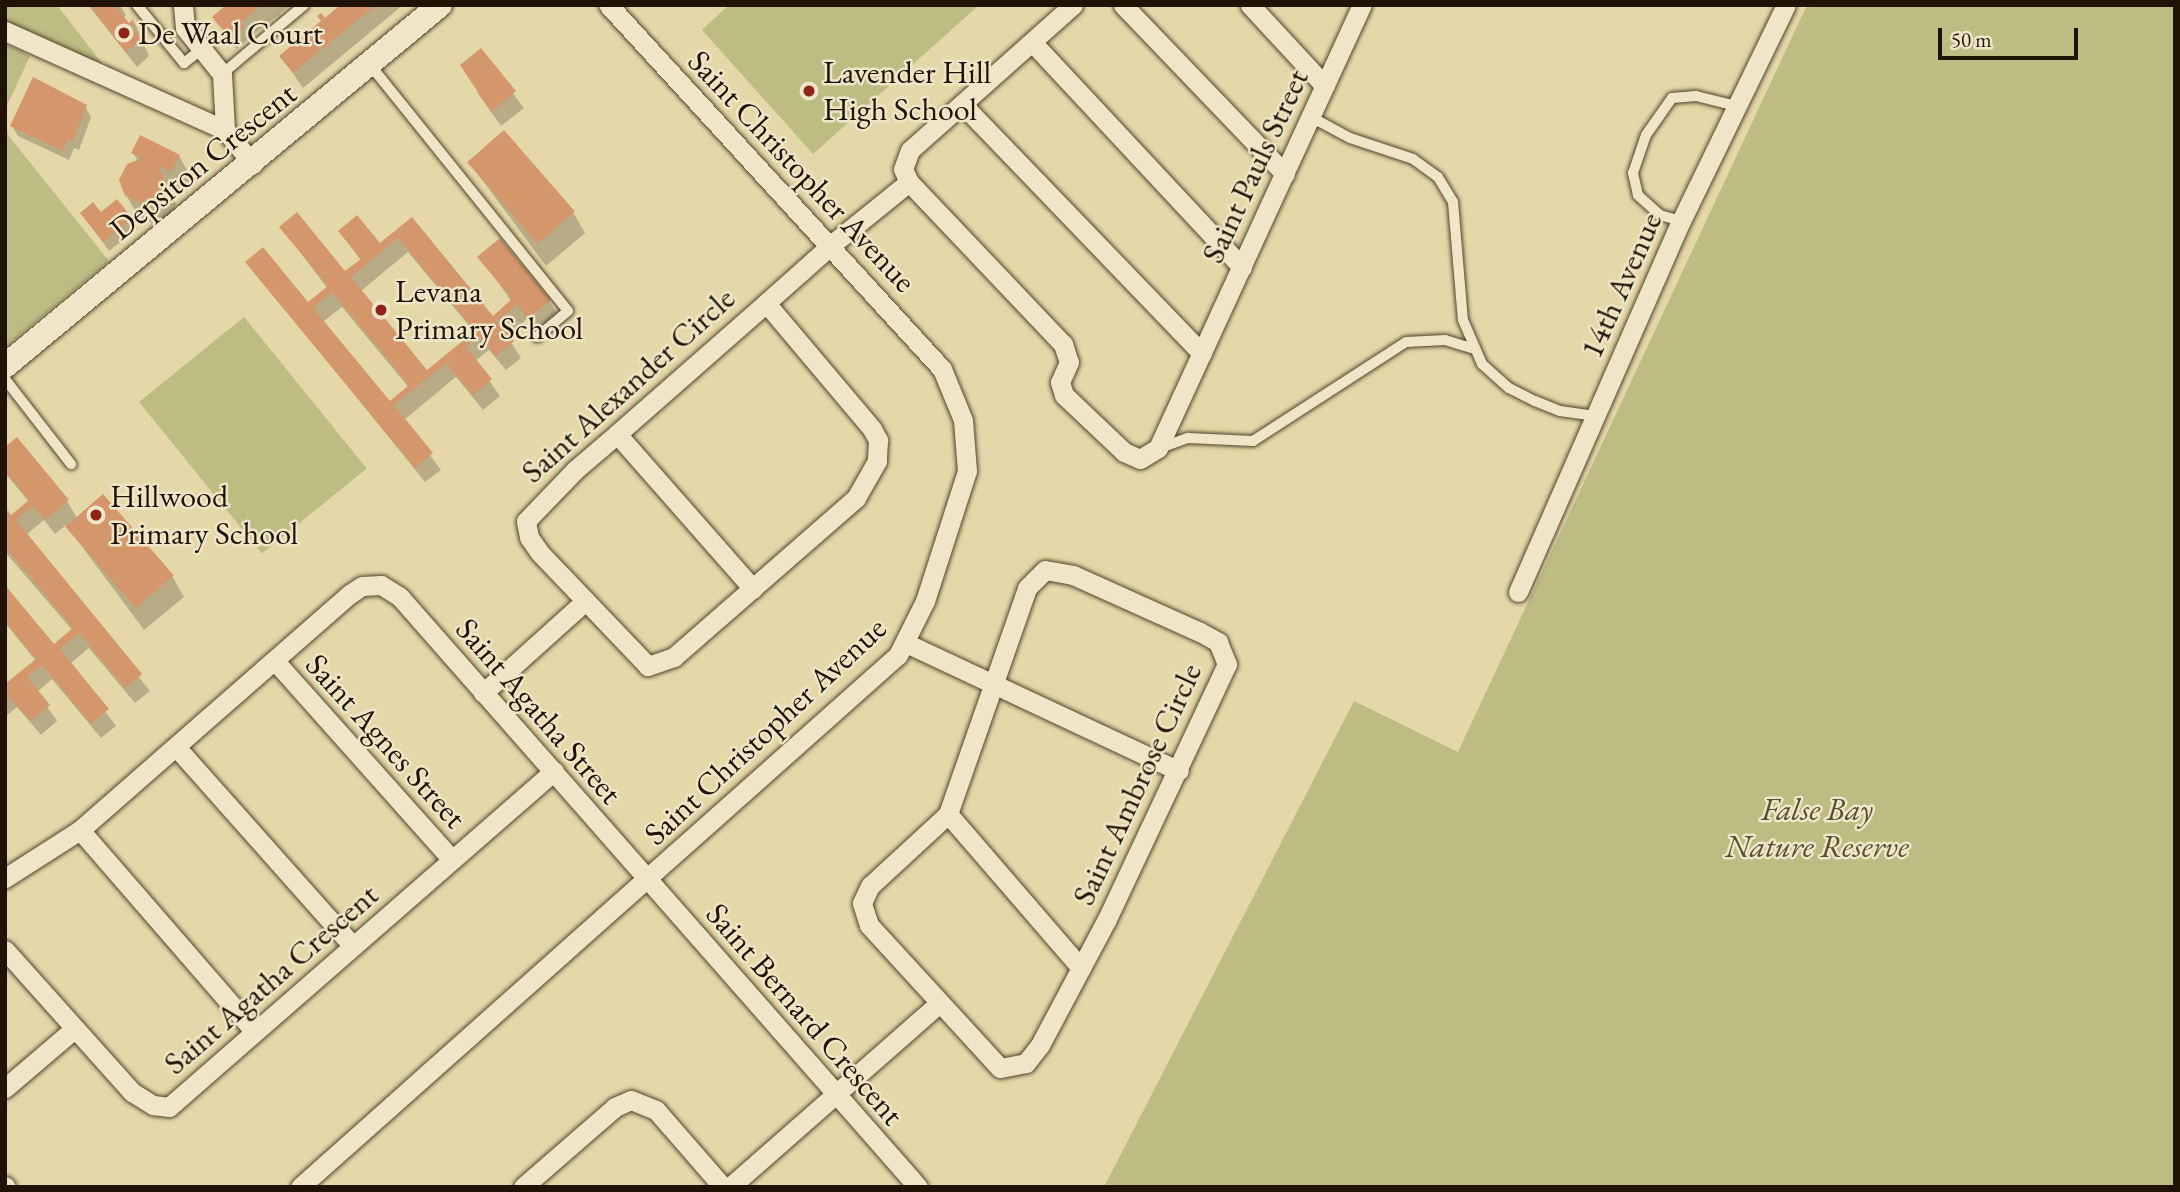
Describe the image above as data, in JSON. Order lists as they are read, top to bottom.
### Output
{
  "streets": {
    "street": [
      "Depsiton Crescent",
      "Saint Pauls Street",
      "Saint Christopher Avenue",
      "14th Avenue",
      "Saint Alexander Circle",
      "Saint Agatha Street",
      "Saint Agnes Street",
      "Saint Ambrose Circle",
      "Saint Agatha Crescent",
      "Saint Bernard Crescent"
    ]
  },
  "crossings": [
    ["Saint Christopher Avenue", "Saint Alexander Circle"],
    ["Saint Christopher Avenue", "Saint Agatha Street"],
    ["Saint Christopher Avenue", "Saint Bernard Crescent"],
    ["Saint Agatha Street", "Saint Agnes Street"],
    ["Saint Agatha Street", "Saint Agatha Crescent"],
    ["Saint Agatha Street", "Saint Bernard Crescent"],
    ["Saint Agnes Street", "Saint Agatha Crescent"]
  ],
  "parks": ["False Bay Nature Reserve"],
  "places": [
    "De Waal Court",
    "Lavender Hill High School",
    "Levana Primary School",
    "Hillwood Primary School"
  ],
  "scale_bar": "50 m"
}
